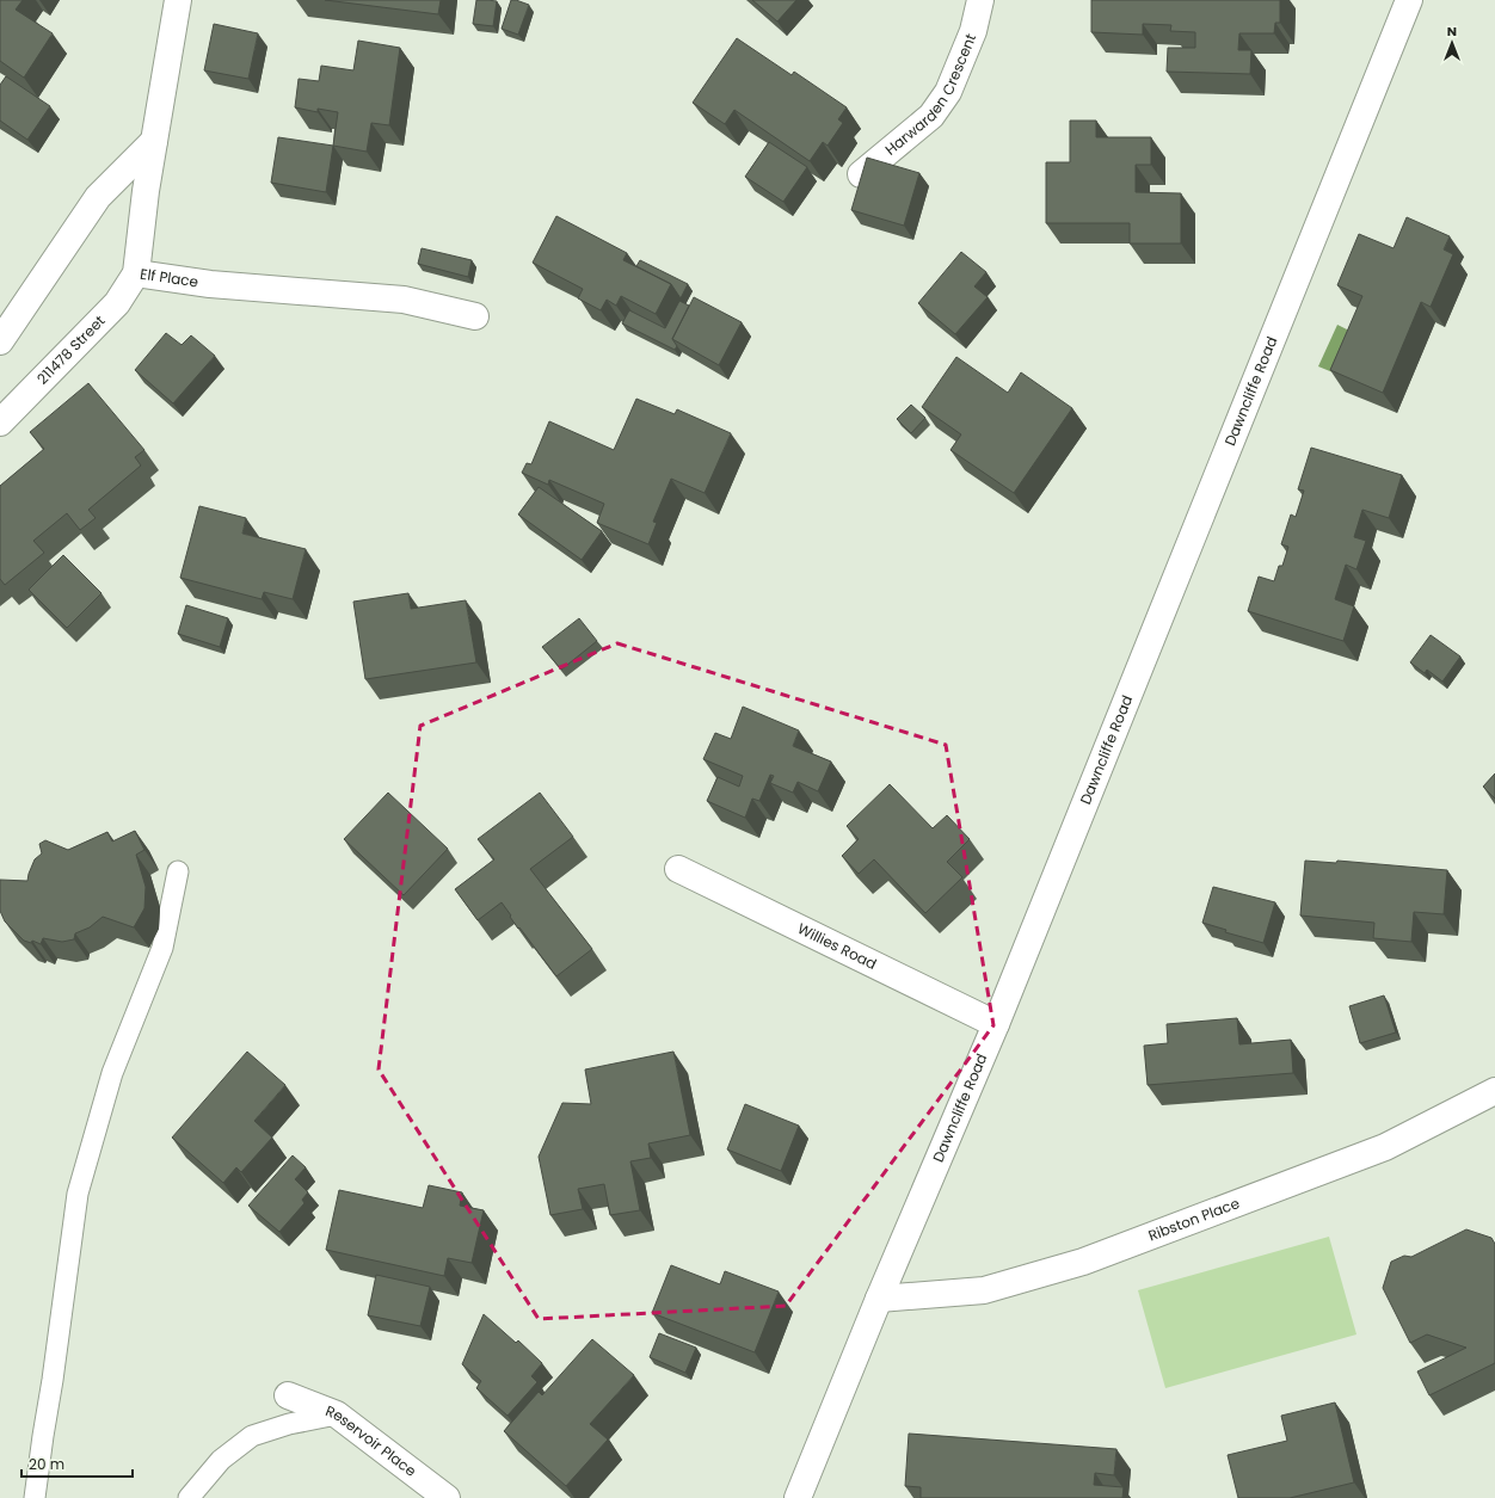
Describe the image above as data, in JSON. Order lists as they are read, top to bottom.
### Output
{
  "streets": {
    "street": [
      "Harwarden Crescent",
      "Elf Place",
      "211478 Street",
      "Dawncliffe Road",
      "Willies Road",
      "Ribston Place",
      "Reservoir Place"
    ]
  },
  "crossings": [
    ["Elf Place", "211478 Street"],
    ["Dawncliffe Road", "Willies Road"],
    ["Dawncliffe Road", "Ribston Place"]
  ],
  "scale_bar": "20 m",
  "north": "top"
}
